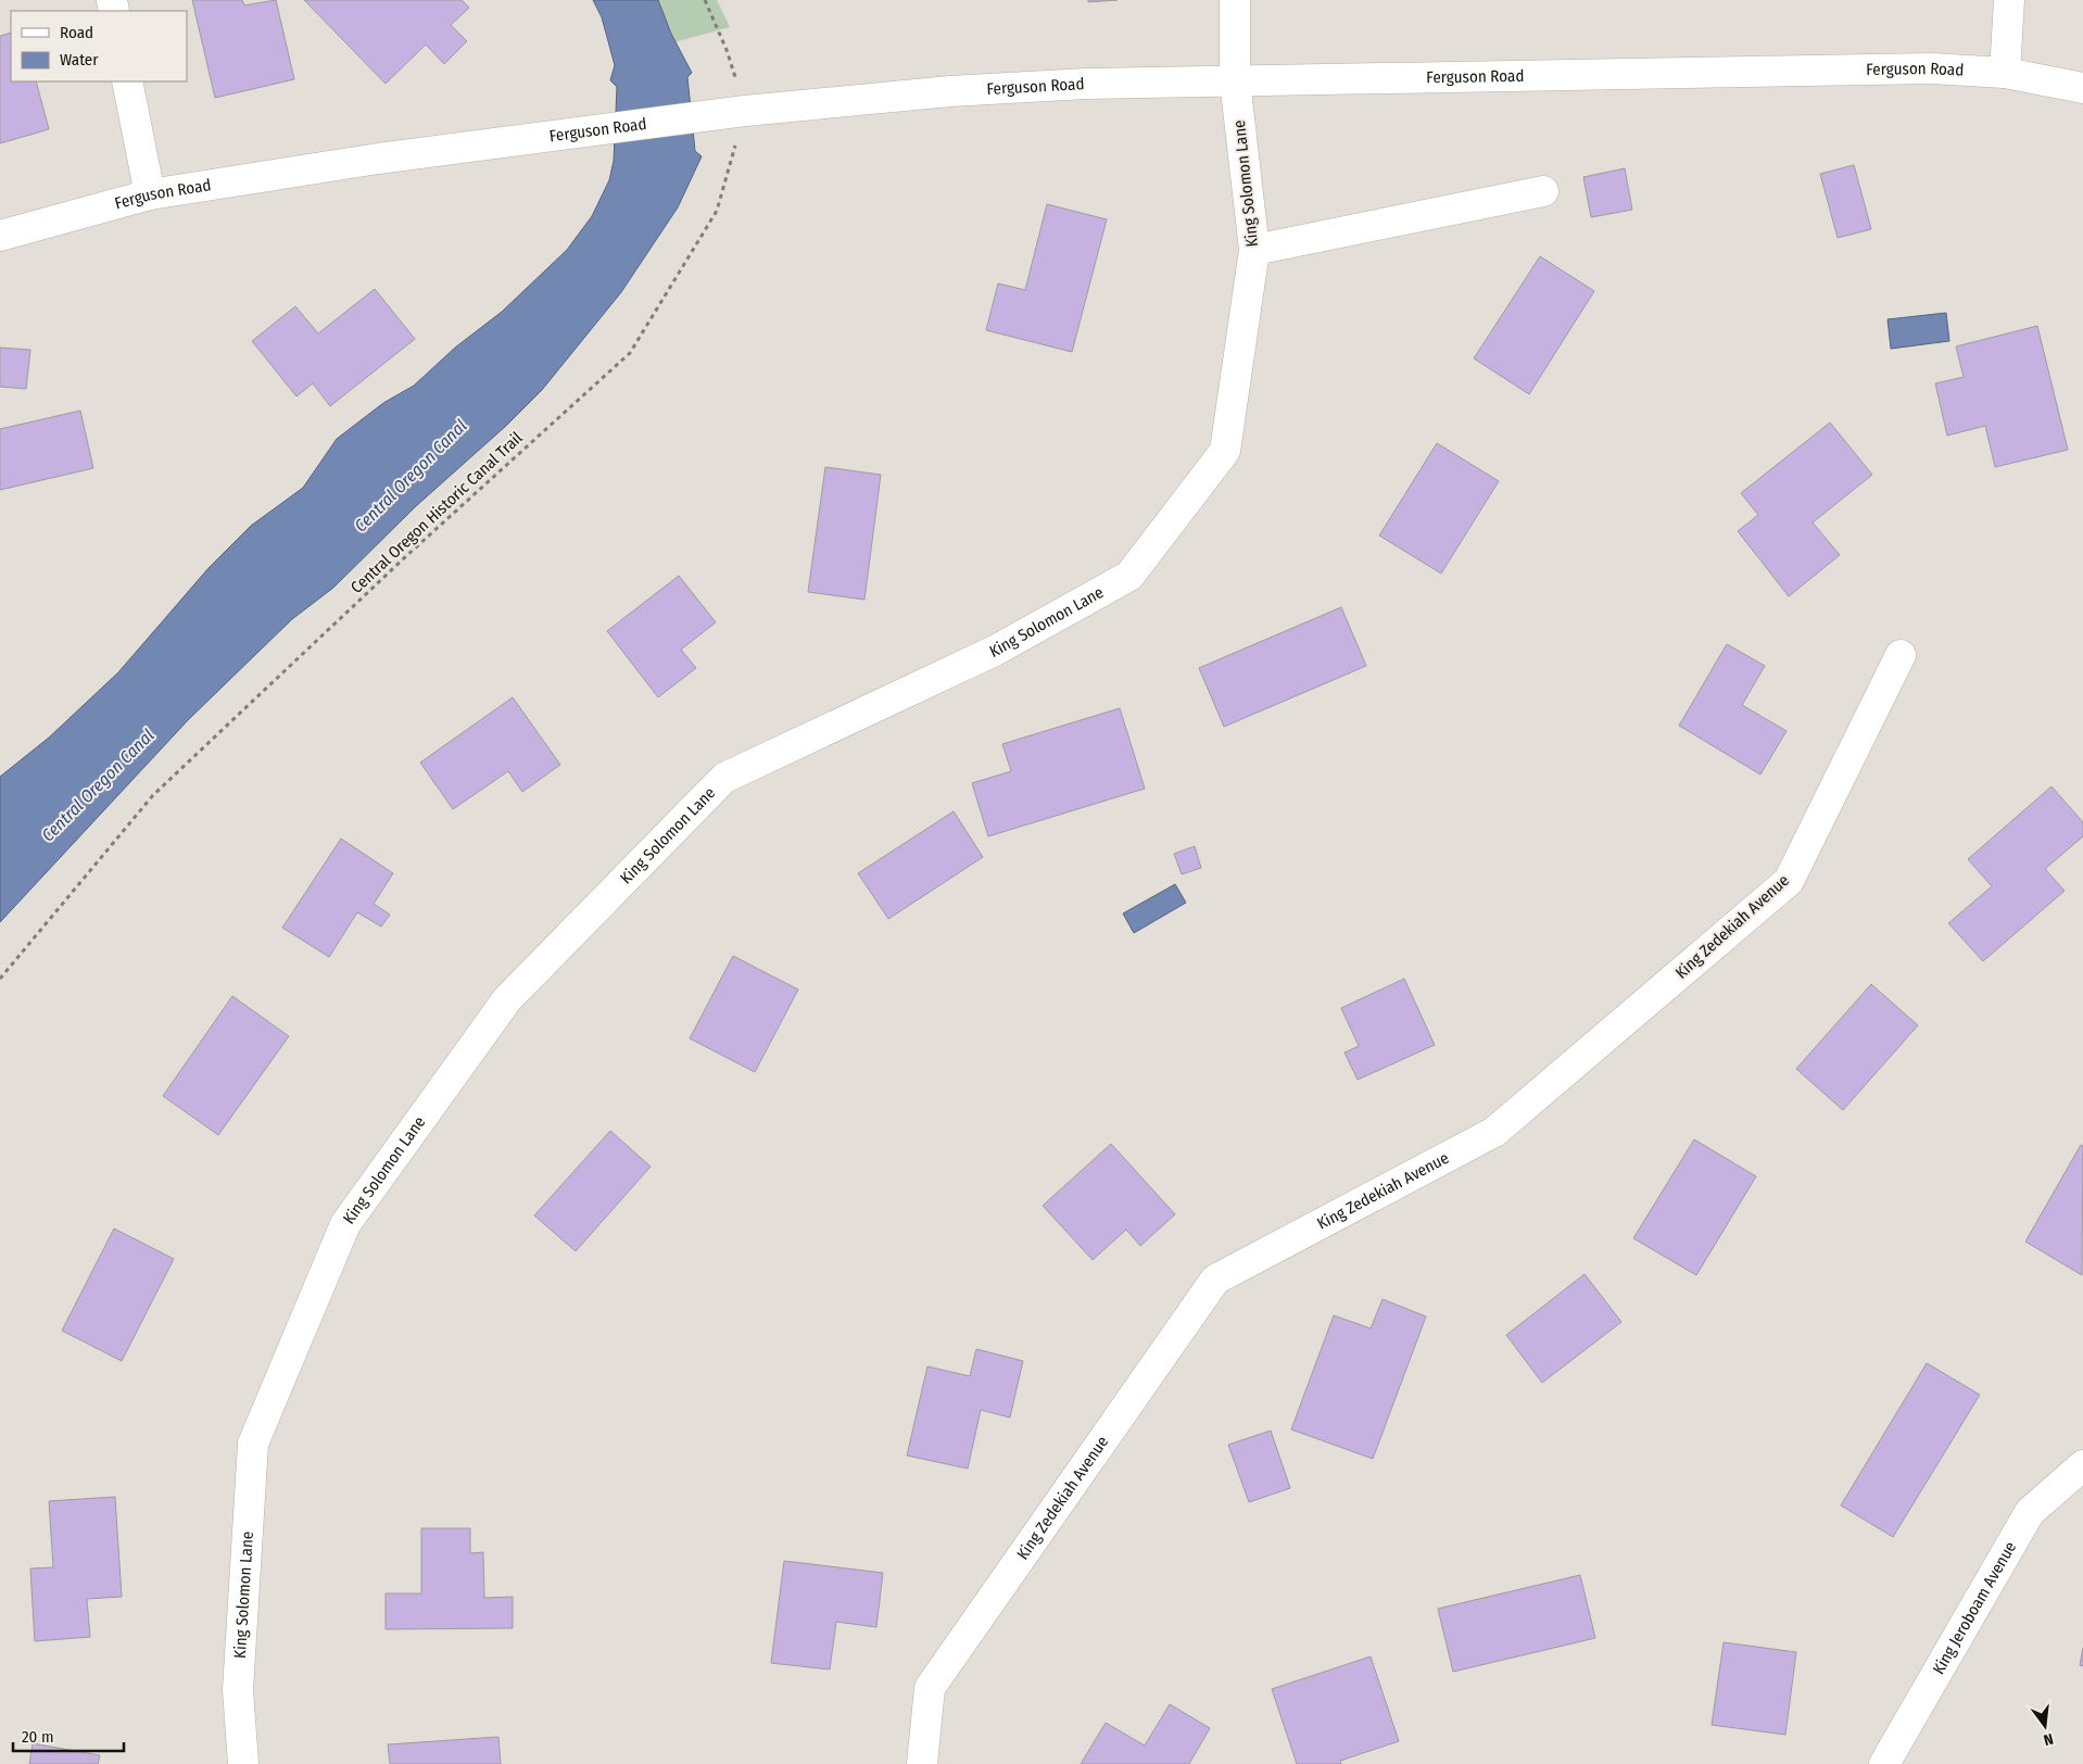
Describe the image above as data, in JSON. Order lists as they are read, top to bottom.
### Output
{
  "streets": {
    "street": [
      "Ferguson Road",
      "King Solomon Lane",
      "King Zedekiah Avenue",
      "King Jeroboam Avenue"
    ],
    "path": ["Central Oregon Historic Canal Trail"]
  },
  "crossings": [
    ["Ferguson Road", "King Solomon Lane"],
    ["Ferguson Road", "Central Oregon Historic Canal Trail"]
  ],
  "water": ["Central Oregon Canal"],
  "legend": ["Road", "Water"],
  "scale_bar": "20 m",
  "north": "bottom"
}
